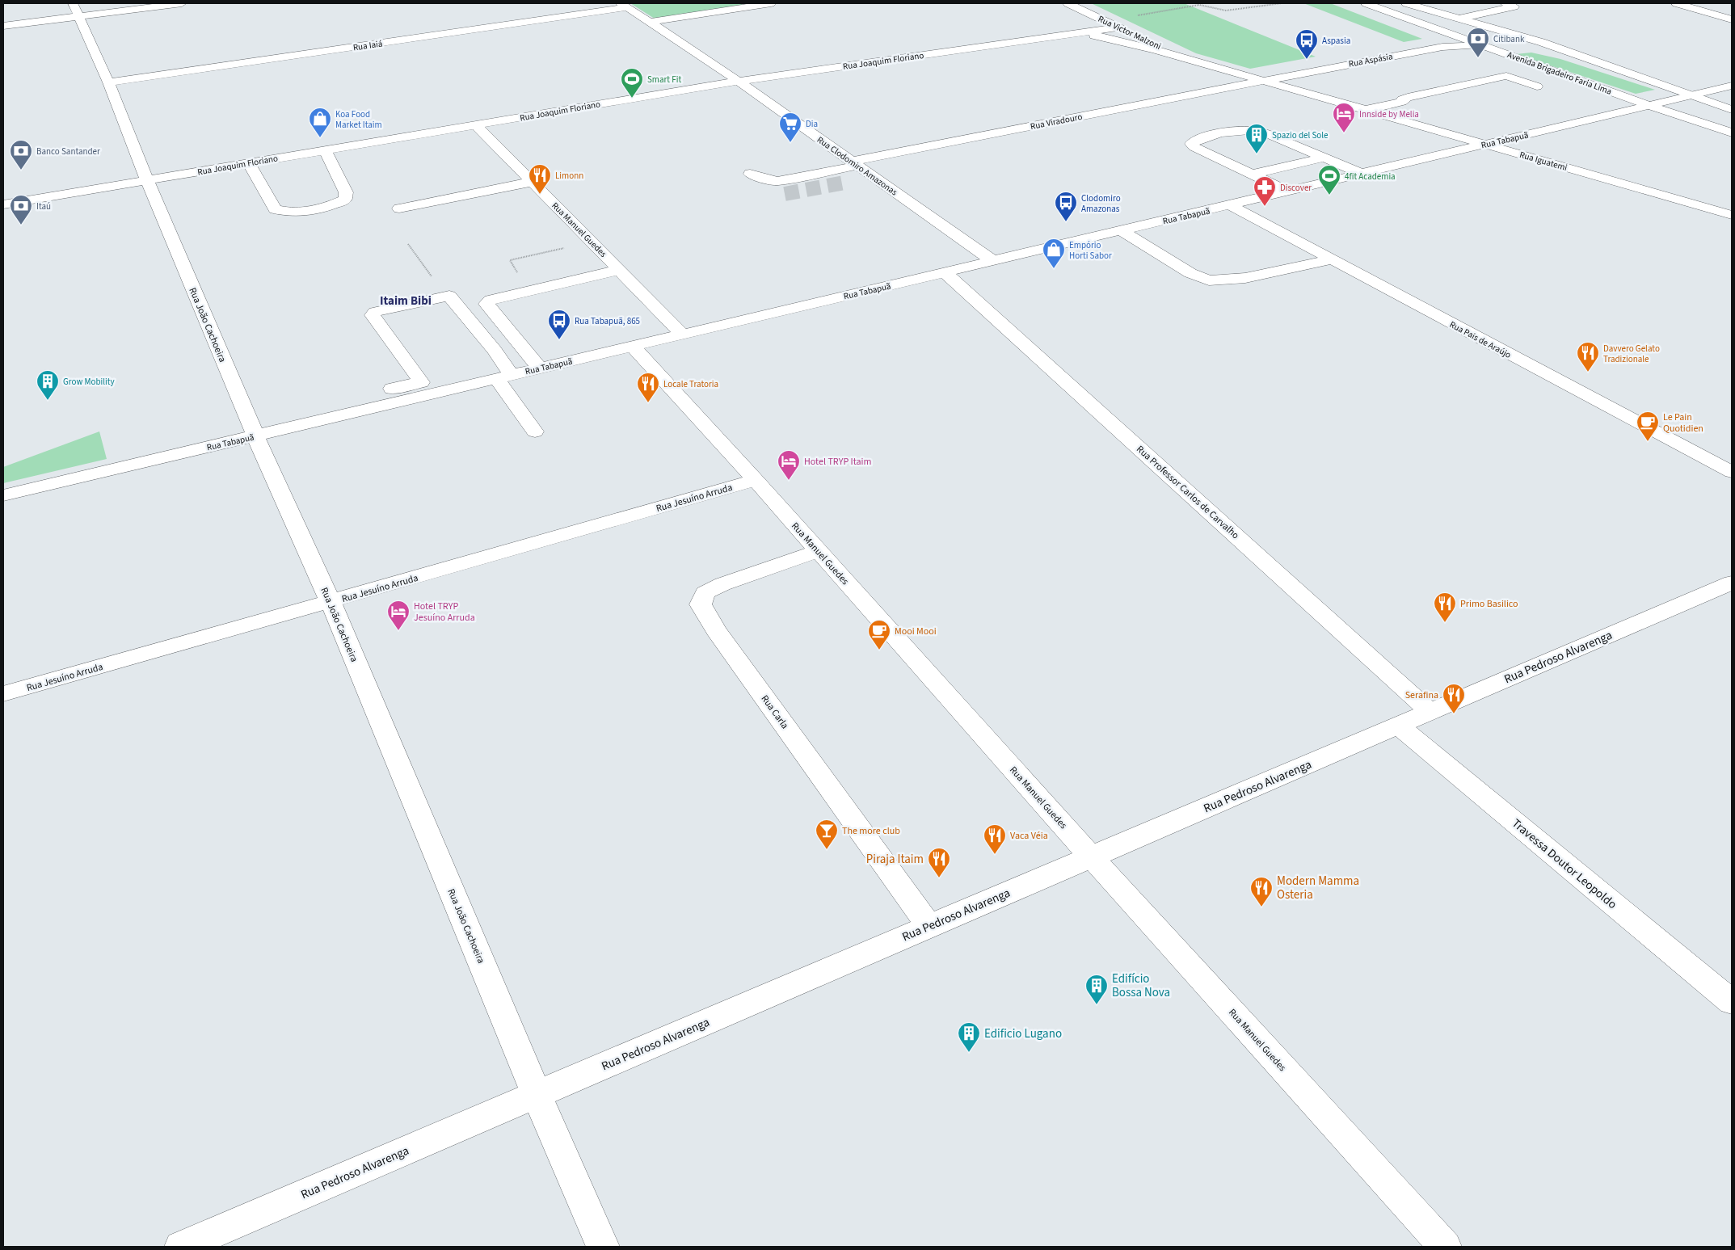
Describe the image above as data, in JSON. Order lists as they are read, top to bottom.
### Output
{
  "streets": {
    "main road": [
      "Rua Victor Malzoni",
      "Rua Iaiá",
      "Rua Aspásia",
      "Rua Joaquim Floriano",
      "Avenida Brigadeiro Faria Lima",
      "Rua Viradouro",
      "Rua Tabapuã",
      "Rua Iguatemi",
      "Rua Clodomiro Amazonas",
      "Rua Manuel Guedes",
      "Rua João Cachoeira",
      "Rua Pais de Araújo",
      "Rua Professor Carlos de Carvalho",
      "Rua Jesuíno Arruda",
      "Rua Pedroso Alvarenga",
      "Rua Carla",
      "Travessa Doutor Leopoldo"
    ]
  },
  "crossings": [
    ["Rua Victor Malzoni", "Rua Aspásia"],
    ["Rua Victor Malzoni", "Rua Joaquim Floriano"],
    ["Rua Victor Malzoni", "Rua Viradouro"],
    ["Rua Victor Malzoni", "Rua Iguatemi"],
    ["Rua Iaiá", "Rua Clodomiro Amazonas"],
    ["Rua Iaiá", "Rua João Cachoeira"],
    ["Rua Aspásia", "Avenida Brigadeiro Faria Lima"],
    ["Rua Aspásia", "Rua Viradouro"],
    ["Rua Aspásia", "Rua Iguatemi"],
    ["Rua Joaquim Floriano", "Rua Clodomiro Amazonas"],
    ["Rua Joaquim Floriano", "Rua Manuel Guedes"],
    ["Rua Joaquim Floriano", "Rua João Cachoeira"],
    ["Avenida Brigadeiro Faria Lima", "Rua Tabapuã"],
    ["Rua Viradouro", "Rua Iguatemi"],
    ["Rua Viradouro", "Rua Clodomiro Amazonas"],
    ["Rua Tabapuã", "Rua Iguatemi"],
    ["Rua Tabapuã", "Rua Clodomiro Amazonas"],
    ["Rua Tabapuã", "Rua Manuel Guedes"],
    ["Rua Tabapuã", "Rua João Cachoeira"],
    ["Rua Tabapuã", "Rua Pais de Araújo"],
    ["Rua Tabapuã", "Rua Professor Carlos de Carvalho"],
    ["Rua Manuel Guedes", "Rua Jesuíno Arruda"],
    ["Rua Manuel Guedes", "Rua Pedroso Alvarenga"],
    ["Rua Manuel Guedes", "Rua Carla"],
    ["Rua João Cachoeira", "Rua Jesuíno Arruda"],
    ["Rua João Cachoeira", "Rua Pedroso Alvarenga"],
    ["Rua Professor Carlos de Carvalho", "Rua Pedroso Alvarenga"],
    ["Rua Pedroso Alvarenga", "Rua Carla"],
    ["Rua Pedroso Alvarenga", "Travessa Doutor Leopoldo"]
  ],
  "districts": ["Itaim Bibi"],
  "places": {
    "bank": ["Citibank", "Banco Santander", "Itaú"],
    "bus stop": ["Aspasia", "Clodomiro Amazonas", "Rua Tabapuã, 865"],
    "sports": ["Smart Fit", "4fit Academia"],
    "hotel": ["Innside by Melia", "Hotel TRYP Itaim", "Hotel TRYP Jesuíno Arruda"],
    "shop": ["Koa Food Market Itaim", "Empório Horti Sabor"],
    "supermarket": ["Dia"],
    "building": [
      "Spazio del Sole",
      "Grow Mobility",
      "Edifício Bossa Nova",
      "Edificio Lugano"
    ],
    "restaurant": [
      "Limonn",
      "Davvero Gelato Tradizionale",
      "Locale Tratoria",
      "Primo Basilico",
      "Serafina",
      "Vaca Véia",
      "Piraja Itaim",
      "Modern Mamma Osteria"
    ],
    "pharmacy": ["Discover"],
    "cafe": ["Le Pain Quotidien", "Mooi Mooi"],
    "bar": ["The more club"]
  }
}
